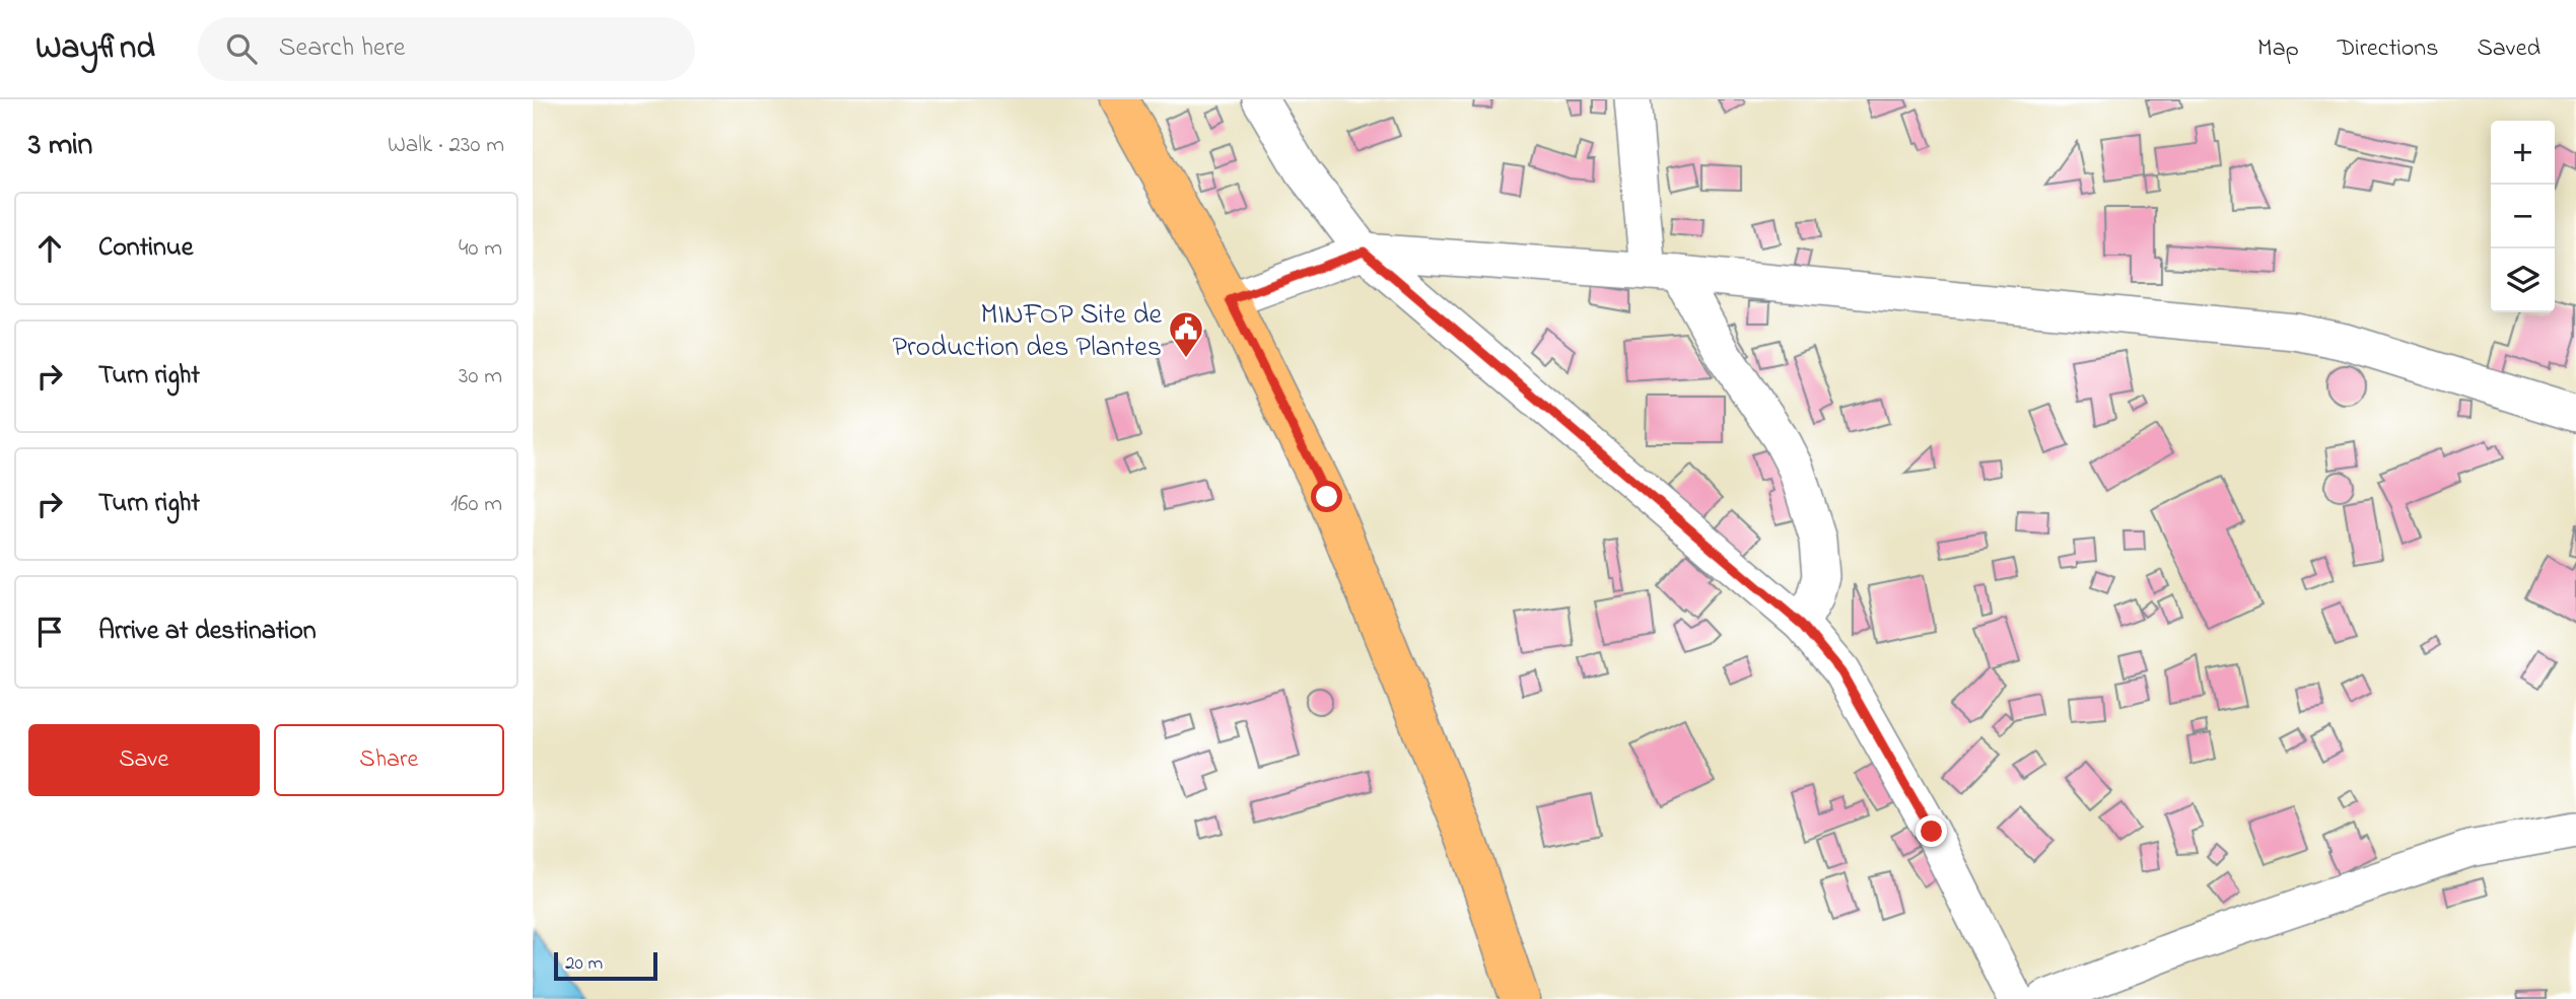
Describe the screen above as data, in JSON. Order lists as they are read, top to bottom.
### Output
{
  "places": {
    "public building": ["MINFOP Site de Production des Plantes"]
  },
  "scale_bar": "20 m",
  "page": {
    "header": "Wayfind",
    "search": "Search here",
    "nav": ["Map", "Directions", "Saved"],
    "heading": ["3 min", "Walk · 230 m"],
    "map_buttons": ["+", "−"],
    "list": [
      ["Continue", "40 m"],
      ["Turn right", "30 m"],
      ["Turn right", "160 m"],
      "Arrive at destination"
    ],
    "buttons": ["Save", "Share"],
    "scale": "20 m"
  }
}
